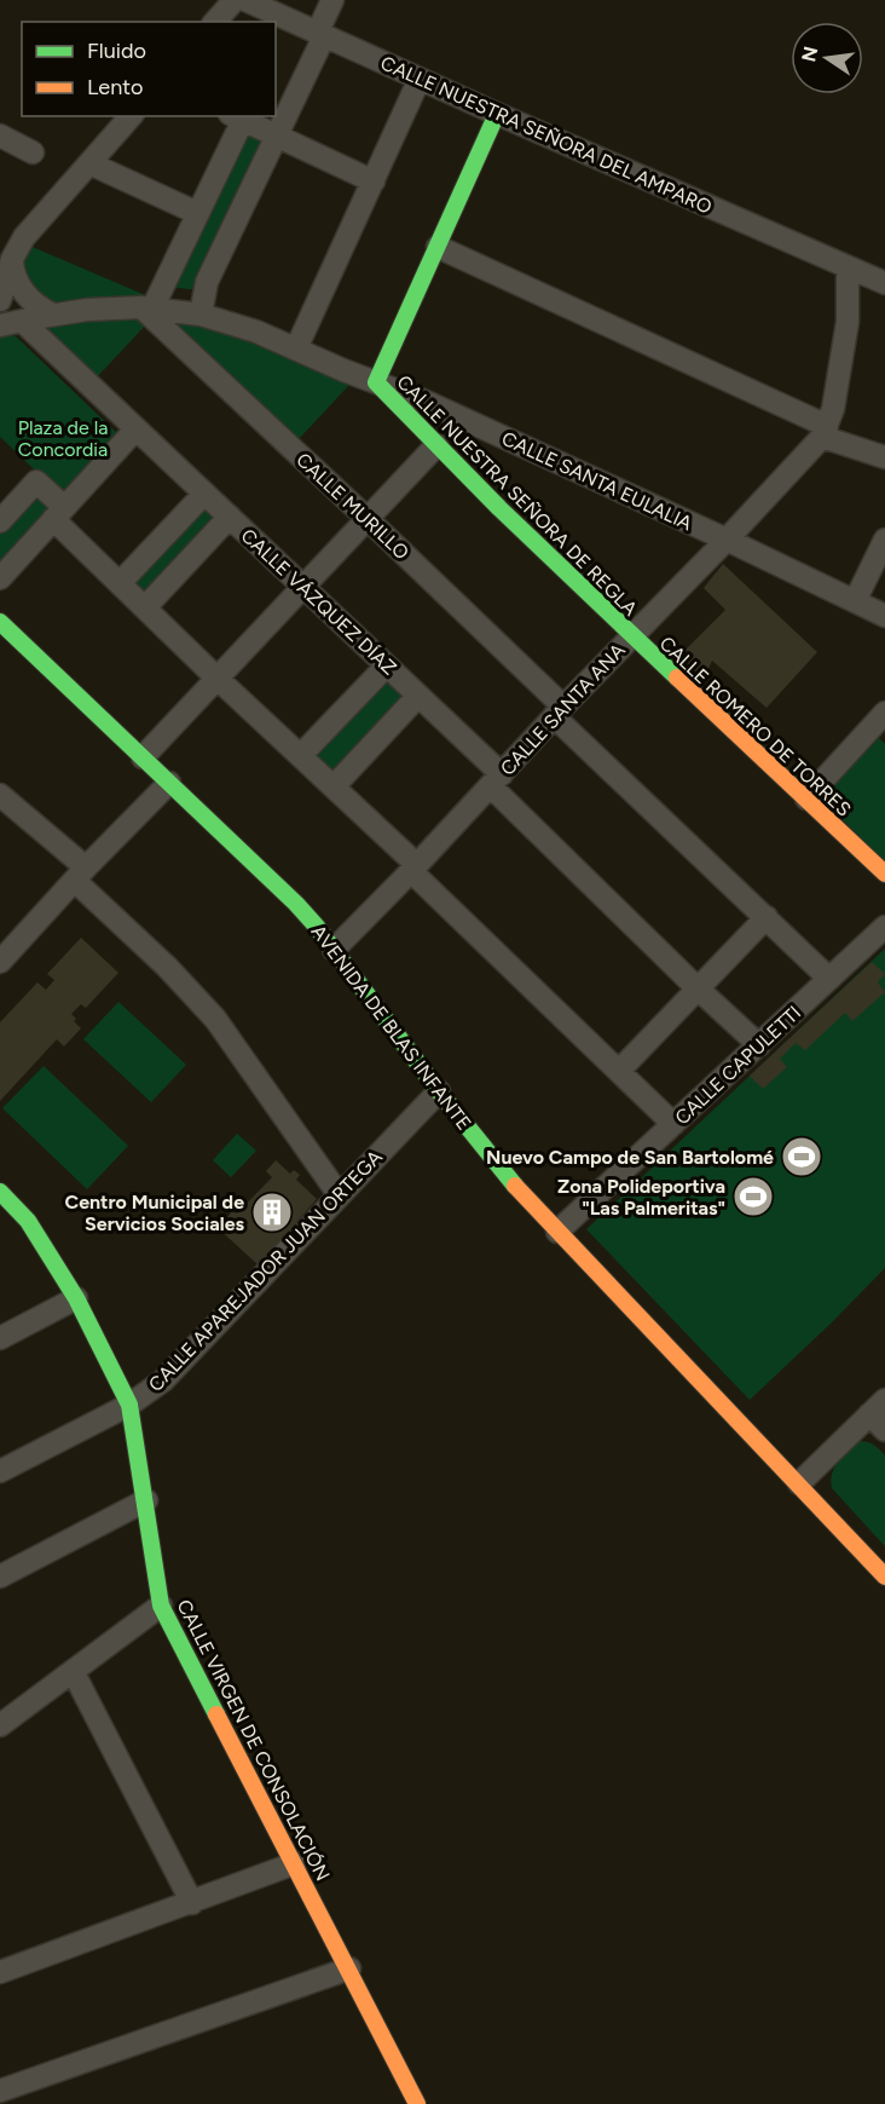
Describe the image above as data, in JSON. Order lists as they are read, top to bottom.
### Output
{
  "streets": {
    "street": [
      "CALLE NUESTRA SEÑORA DEL AMPARO",
      "CALLE SANTA EULALIA",
      "CALLE NUESTRA SEÑORA DE REGLA",
      "CALLE MURILLO",
      "CALLE VÁZQUEZ DÍAZ",
      "CALLE SANTA ANA",
      "CALLE ROMERO DE TORRES",
      "AVENIDA DE BLAS INFANTE",
      "CALLE CAPULETTI",
      "CALLE APAREJADOR JUAN ORTEGA",
      "CALLE VIRGEN DE CONSOLACIÓN"
    ]
  },
  "crossings": [
    ["CALLE NUESTRA SEÑORA DEL AMPARO", "CALLE SANTA ANA"],
    ["CALLE SANTA EULALIA", "CALLE NUESTRA SEÑORA DE REGLA"],
    ["CALLE SANTA EULALIA", "CALLE MURILLO"],
    ["CALLE SANTA EULALIA", "CALLE VÁZQUEZ DÍAZ"],
    ["CALLE SANTA EULALIA", "CALLE SANTA ANA"],
    ["CALLE NUESTRA SEÑORA DE REGLA", "CALLE SANTA ANA"],
    ["CALLE NUESTRA SEÑORA DE REGLA", "CALLE ROMERO DE TORRES"],
    ["CALLE MURILLO", "CALLE SANTA ANA"],
    ["CALLE MURILLO", "CALLE CAPULETTI"],
    ["CALLE VÁZQUEZ DÍAZ", "CALLE SANTA ANA"],
    ["CALLE VÁZQUEZ DÍAZ", "CALLE CAPULETTI"],
    ["CALLE SANTA ANA", "CALLE ROMERO DE TORRES"],
    ["CALLE SANTA ANA", "AVENIDA DE BLAS INFANTE"],
    ["AVENIDA DE BLAS INFANTE", "CALLE CAPULETTI"],
    ["AVENIDA DE BLAS INFANTE", "CALLE APAREJADOR JUAN ORTEGA"],
    ["CALLE APAREJADOR JUAN ORTEGA", "CALLE VIRGEN DE CONSOLACIÓN"]
  ],
  "parks": ["Plaza de la Concordia"],
  "places": {
    "sports": ["Nuevo Campo de San Bartolomé", "Zona Polideportiva \"Las Palmeritas\""],
    "building": ["Centro Municipal de Servicios Sociales"]
  },
  "legend": ["Fluido", "Lento"],
  "north": "left"
}
